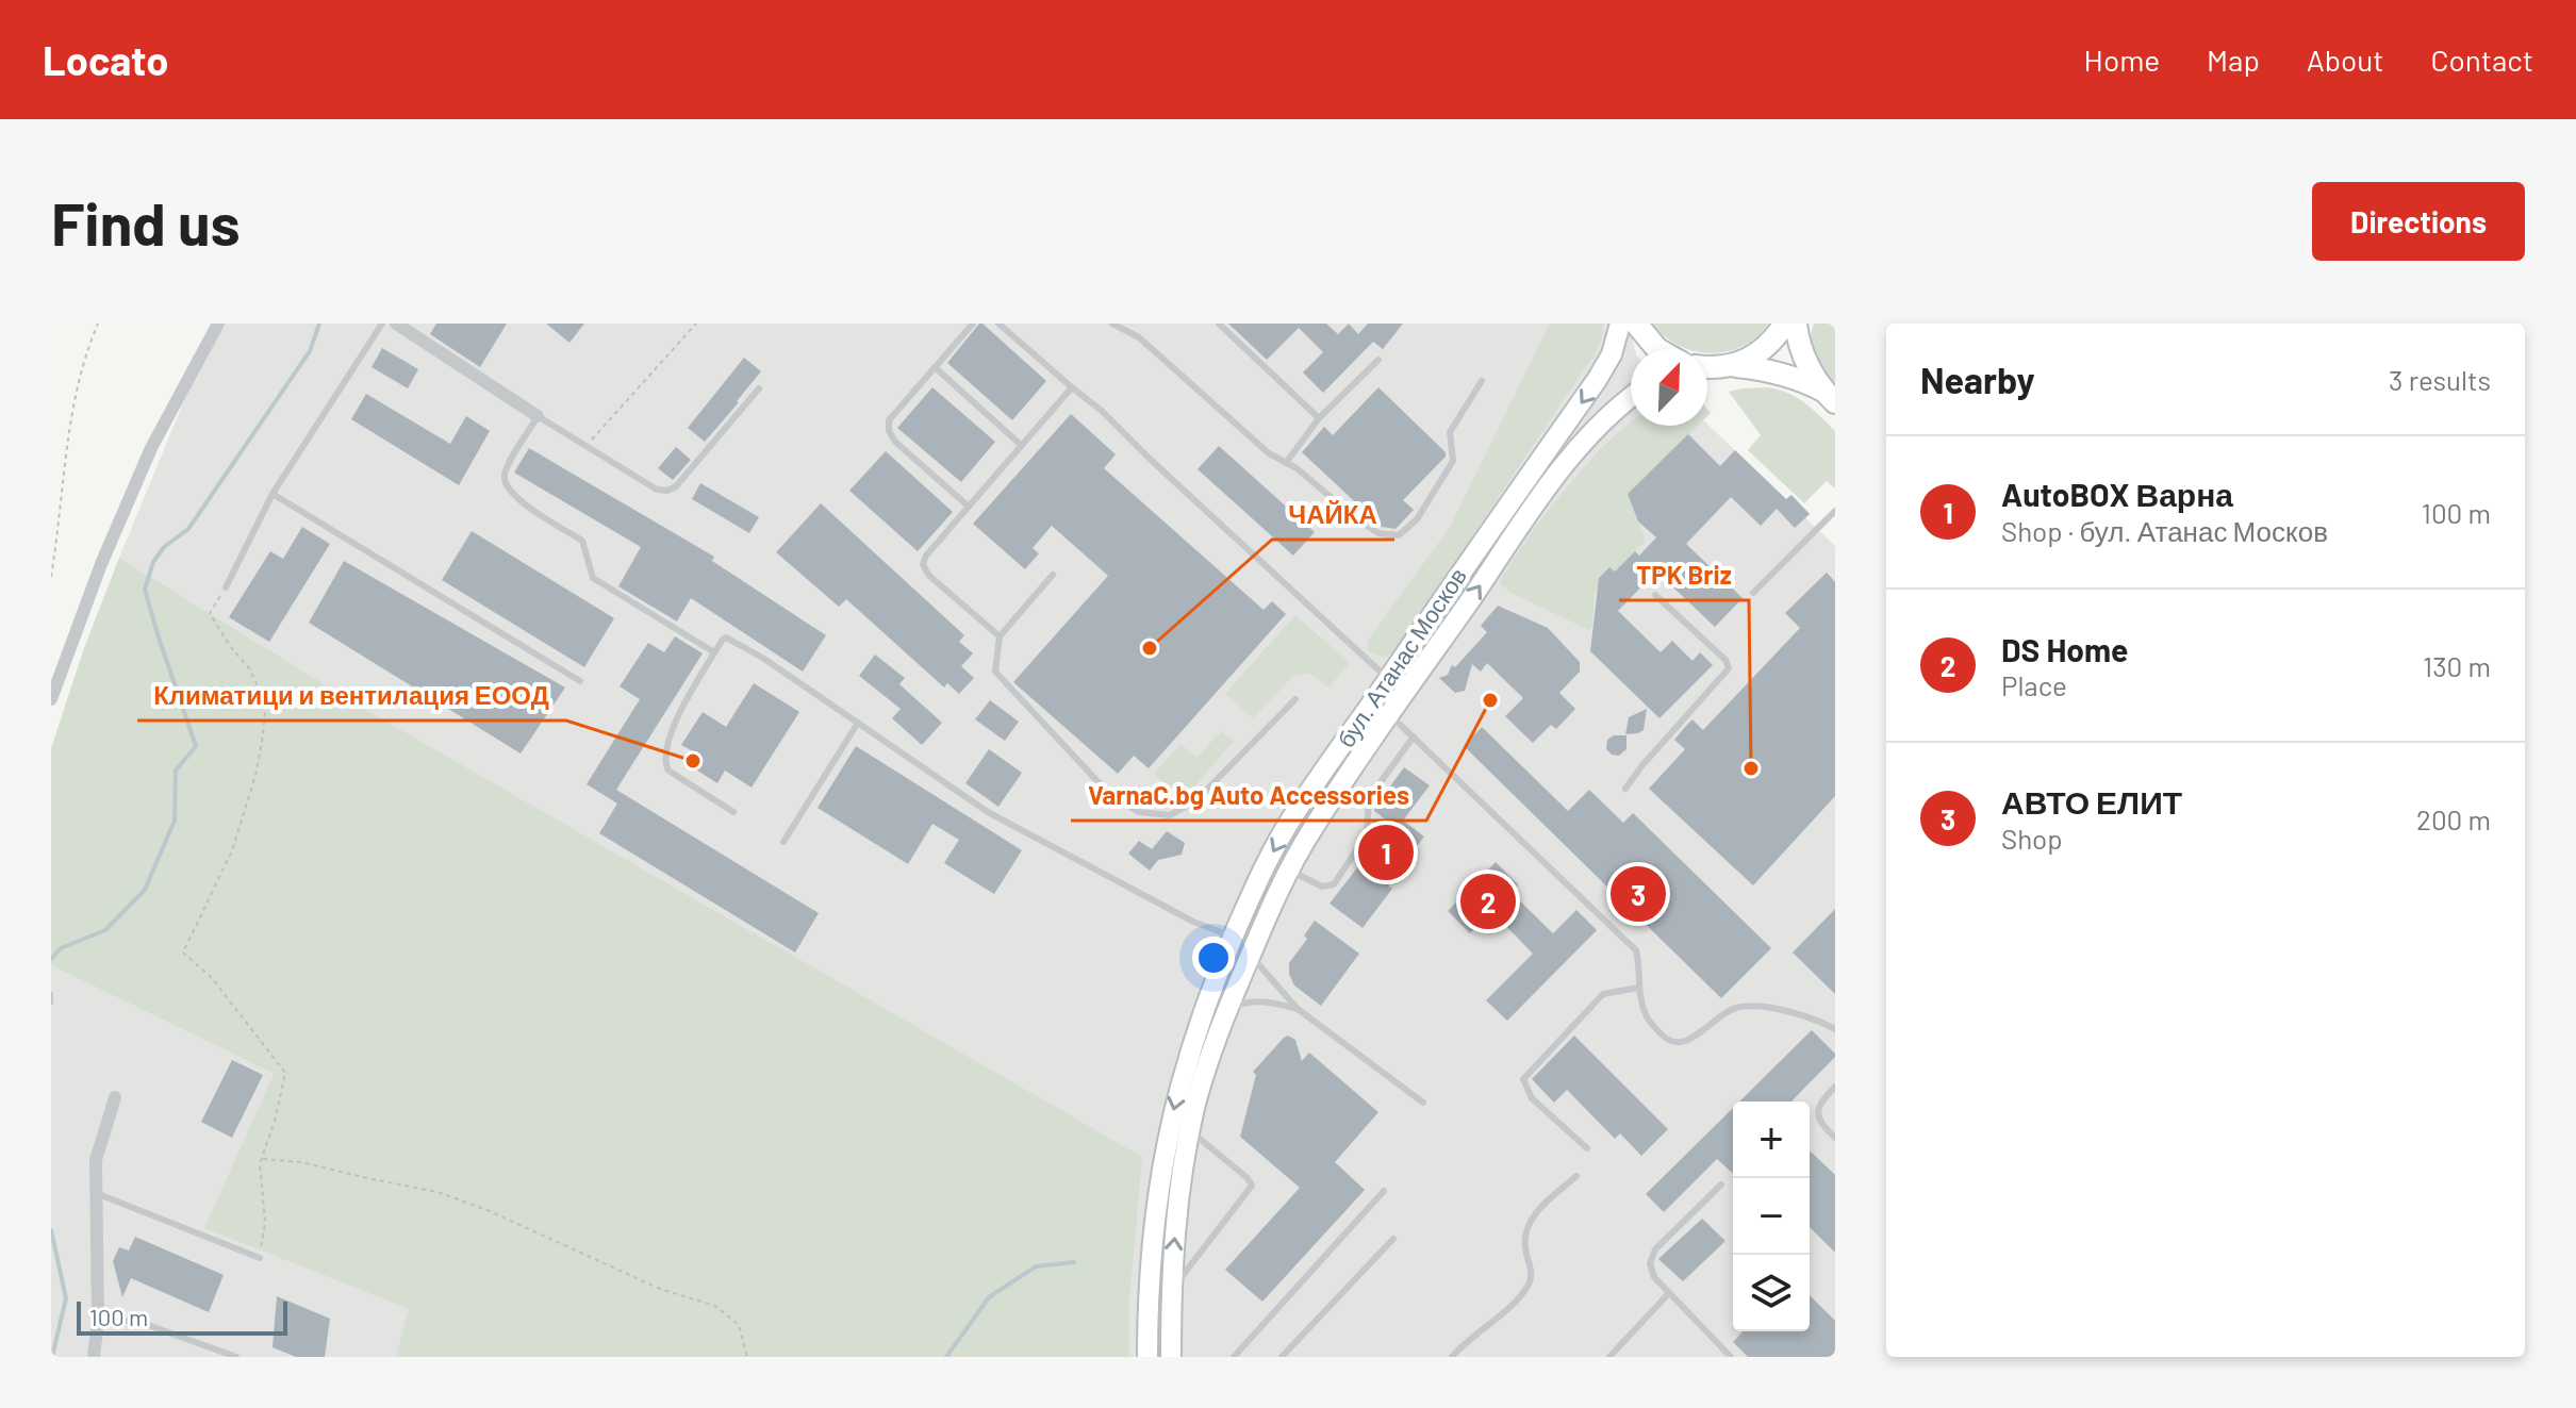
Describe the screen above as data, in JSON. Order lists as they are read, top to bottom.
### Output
{
  "streets": {
    "main road": ["бул. Атанас Москов"]
  },
  "places": [
    "ЧАЙКА",
    "VarnaC.bg Auto Accessories",
    "Климатици и вентилация ЕООД",
    "TPK Briz"
  ],
  "scale_bar": "100 m",
  "north": "top right",
  "page": {
    "header": "Locato",
    "nav": [
      "Home",
      "Map",
      "About",
      "Contact"
    ],
    "buttons": "Directions",
    "title": "Find us",
    "heading": ["Nearby", "3 results"],
    "list": [
      {
        "mark": "1",
        "name": "AutoBOX Варна",
        "note": "Shop · бул. Атанас Москов",
        "value": "100 m"
      },
      {
        "mark": "2",
        "name": "DS Home",
        "note": "Place",
        "value": "130 m"
      },
      {
        "mark": "3",
        "name": "АВТО ЕЛИТ",
        "note": "Shop",
        "value": "200 m"
      }
    ],
    "pins": ["1", "3", "2"],
    "map_buttons": ["+", "−"],
    "scale": "100 m"
  }
}
